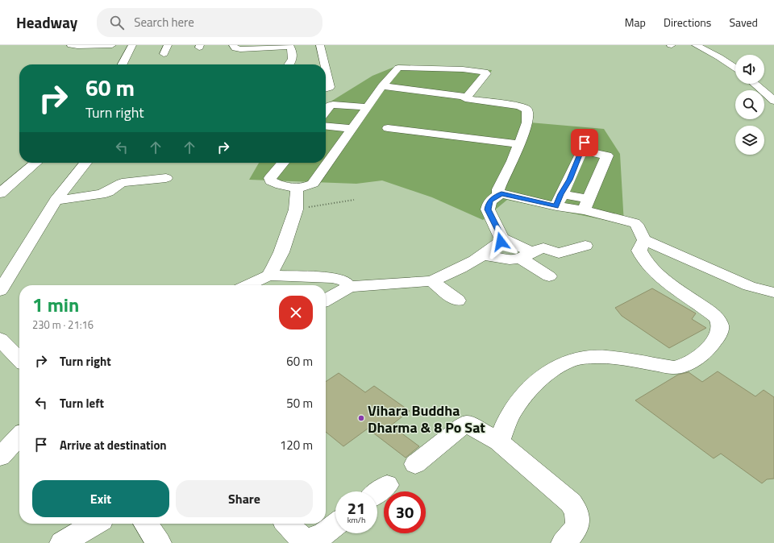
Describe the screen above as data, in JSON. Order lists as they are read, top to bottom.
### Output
{
  "places": ["Vihara Buddha Dharma & 8 Po Sat"],
  "page": {
    "header": "Headway",
    "search": "Search here",
    "nav": ["Map", "Directions", "Saved"],
    "turn": ["60 m", "Turn right"],
    "heading": ["1 min", "230 m · 21:16"],
    "list": [
      {
        "name": "Turn right",
        "value": "60 m"
      },
      {
        "name": "Turn left",
        "value": "50 m"
      },
      {
        "name": "Arrive at destination",
        "value": "120 m"
      }
    ],
    "buttons": ["Exit", "Share"],
    "speed": "21 km/h",
    "limit": "30"
  }
}
